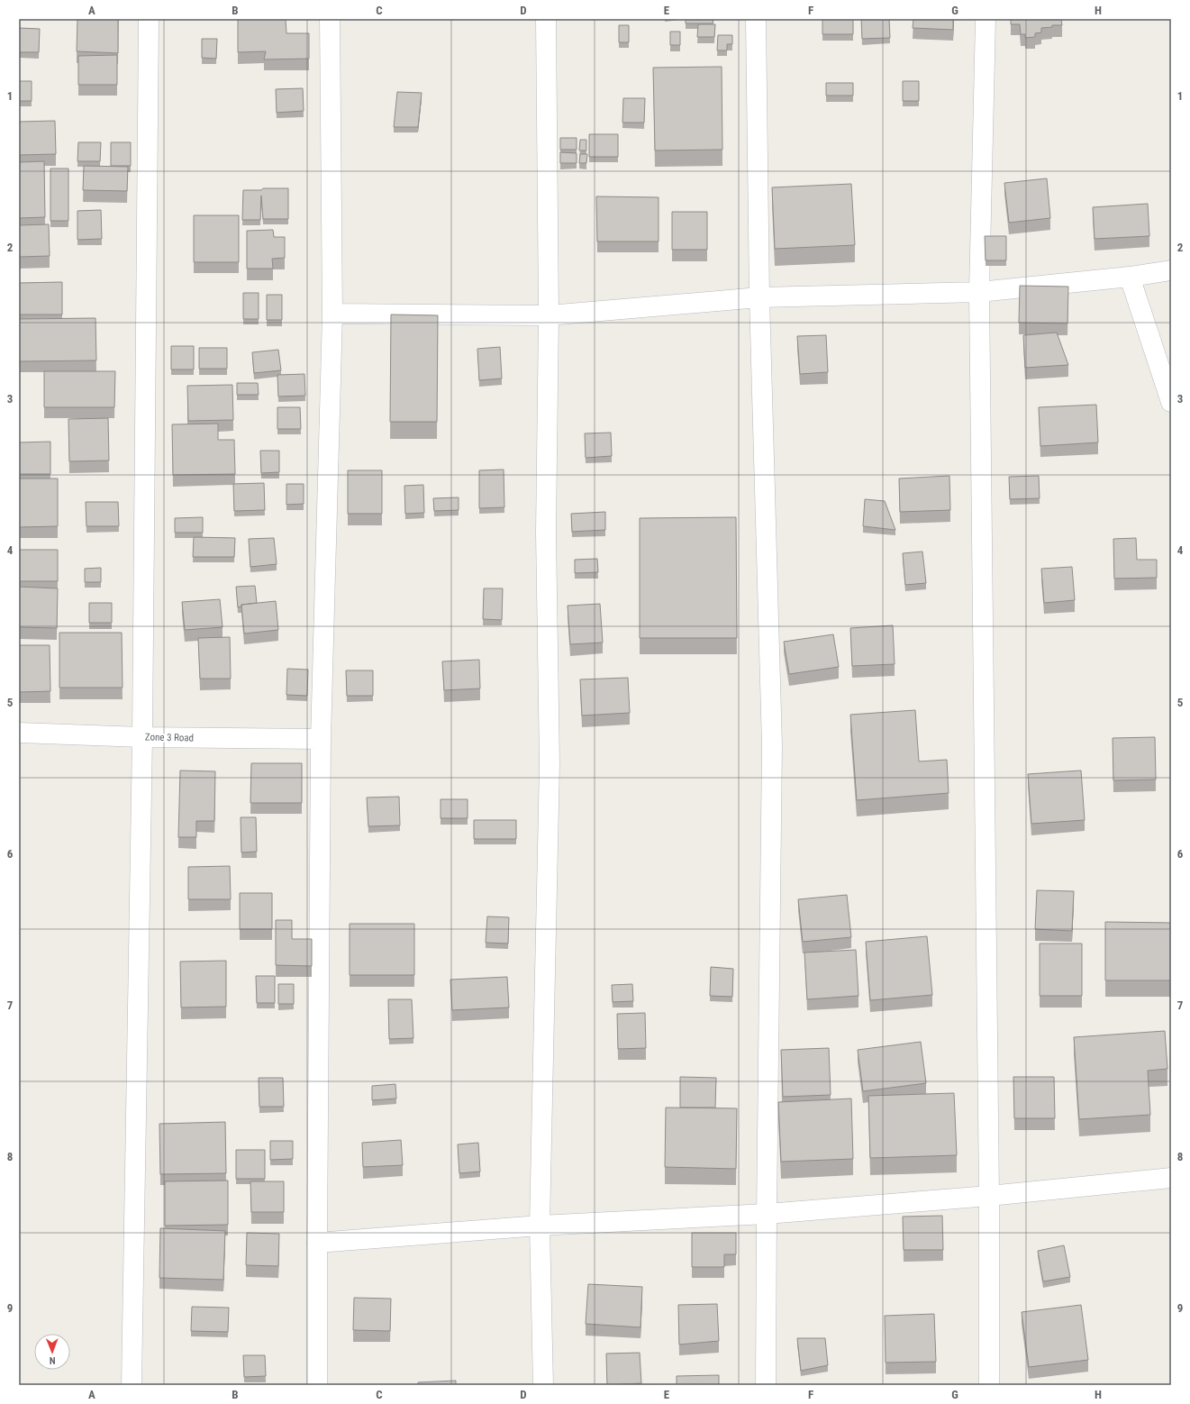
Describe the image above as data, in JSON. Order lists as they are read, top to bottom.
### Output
{
  "streets": {
    "street": ["Zone 3 Road"]
  },
  "north": "bottom",
  "grid": {
    "columns": [
      "A",
      "B",
      "C",
      "D",
      "E",
      "F",
      "G",
      "H"
    ],
    "rows": [
      "1",
      "2",
      "3",
      "4",
      "5",
      "6",
      "7",
      "8",
      "9"
    ]
  }
}
